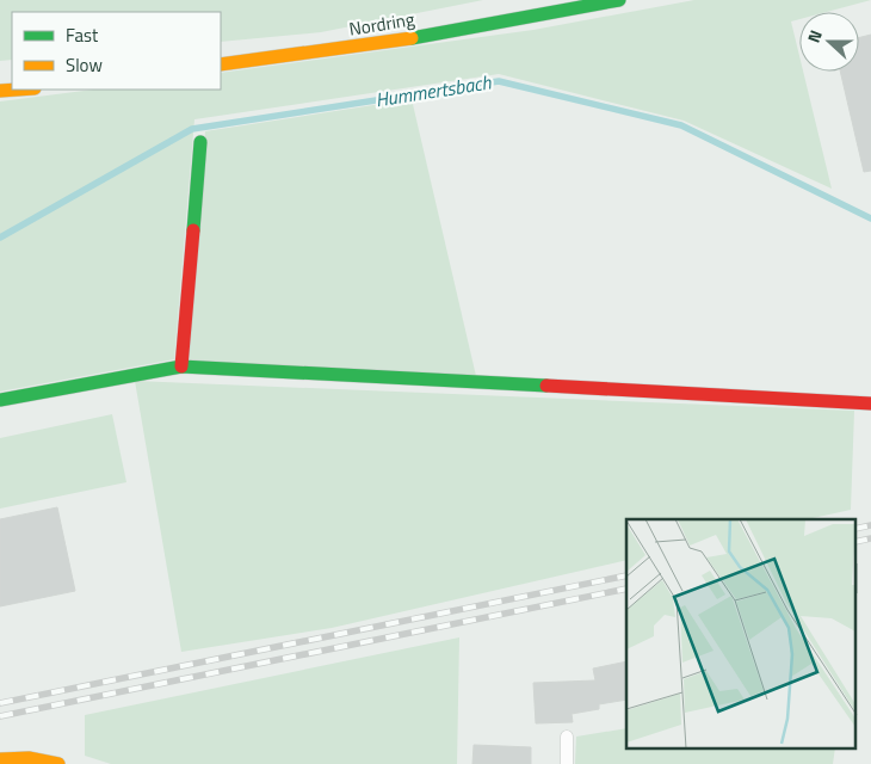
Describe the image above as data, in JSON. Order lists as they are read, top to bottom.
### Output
{
  "streets": {
    "street": ["Nordring"]
  },
  "water": ["Hummertsbach"],
  "legend": ["Fast", "Slow"],
  "north": "left"
}
